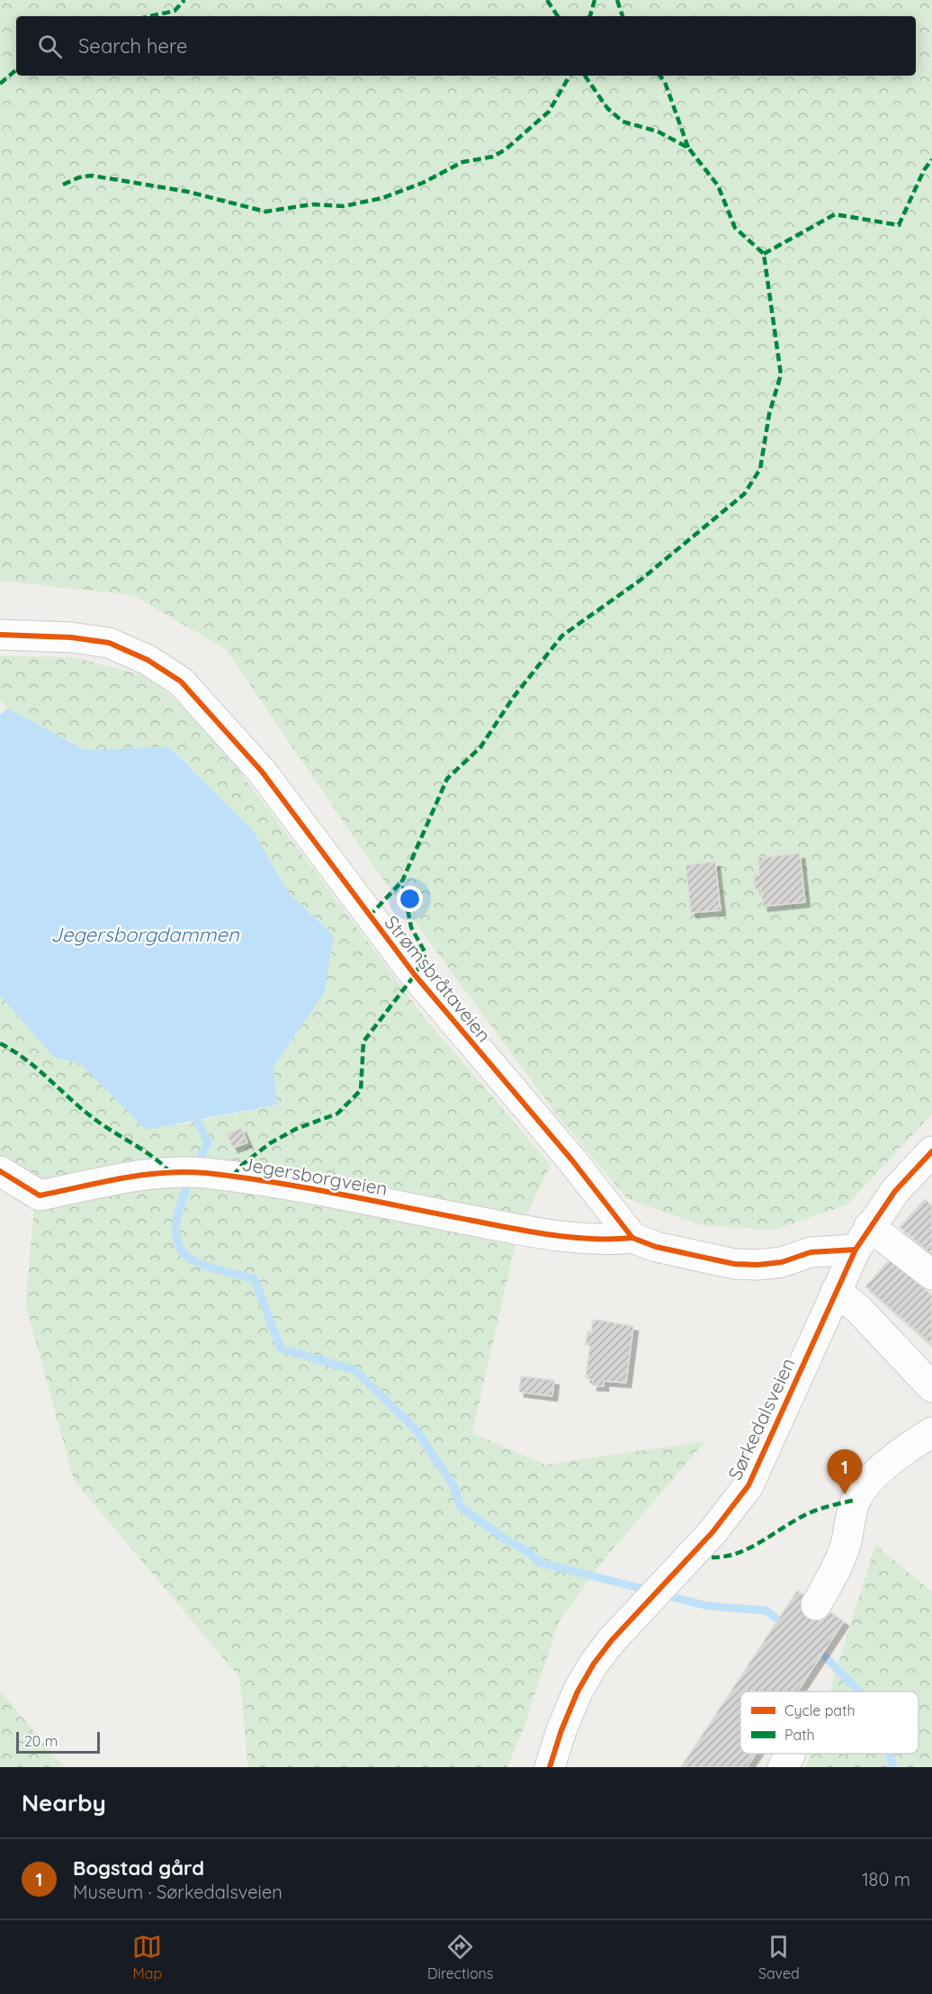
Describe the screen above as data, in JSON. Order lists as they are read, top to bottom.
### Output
{
  "streets": {
    "street": ["Strømsbråtaveien", "Jegersborgveien", "Sørkedalsveien"]
  },
  "crossings": [
    ["Strømsbråtaveien", "Jegersborgveien"]
  ],
  "water": ["Jegersborgdammen"],
  "legend": ["Cycle path", "Path"],
  "scale_bar": "20 m",
  "page": {
    "search": "Search here",
    "pins": "1",
    "scale": "20 m",
    "heading": "Nearby",
    "list": [
      {
        "mark": "1",
        "name": "Bogstad gård",
        "note": "Museum · Sørkedalsveien",
        "value": "180 m"
      }
    ],
    "nav": ["Map", "Directions", "Saved"]
  }
}
